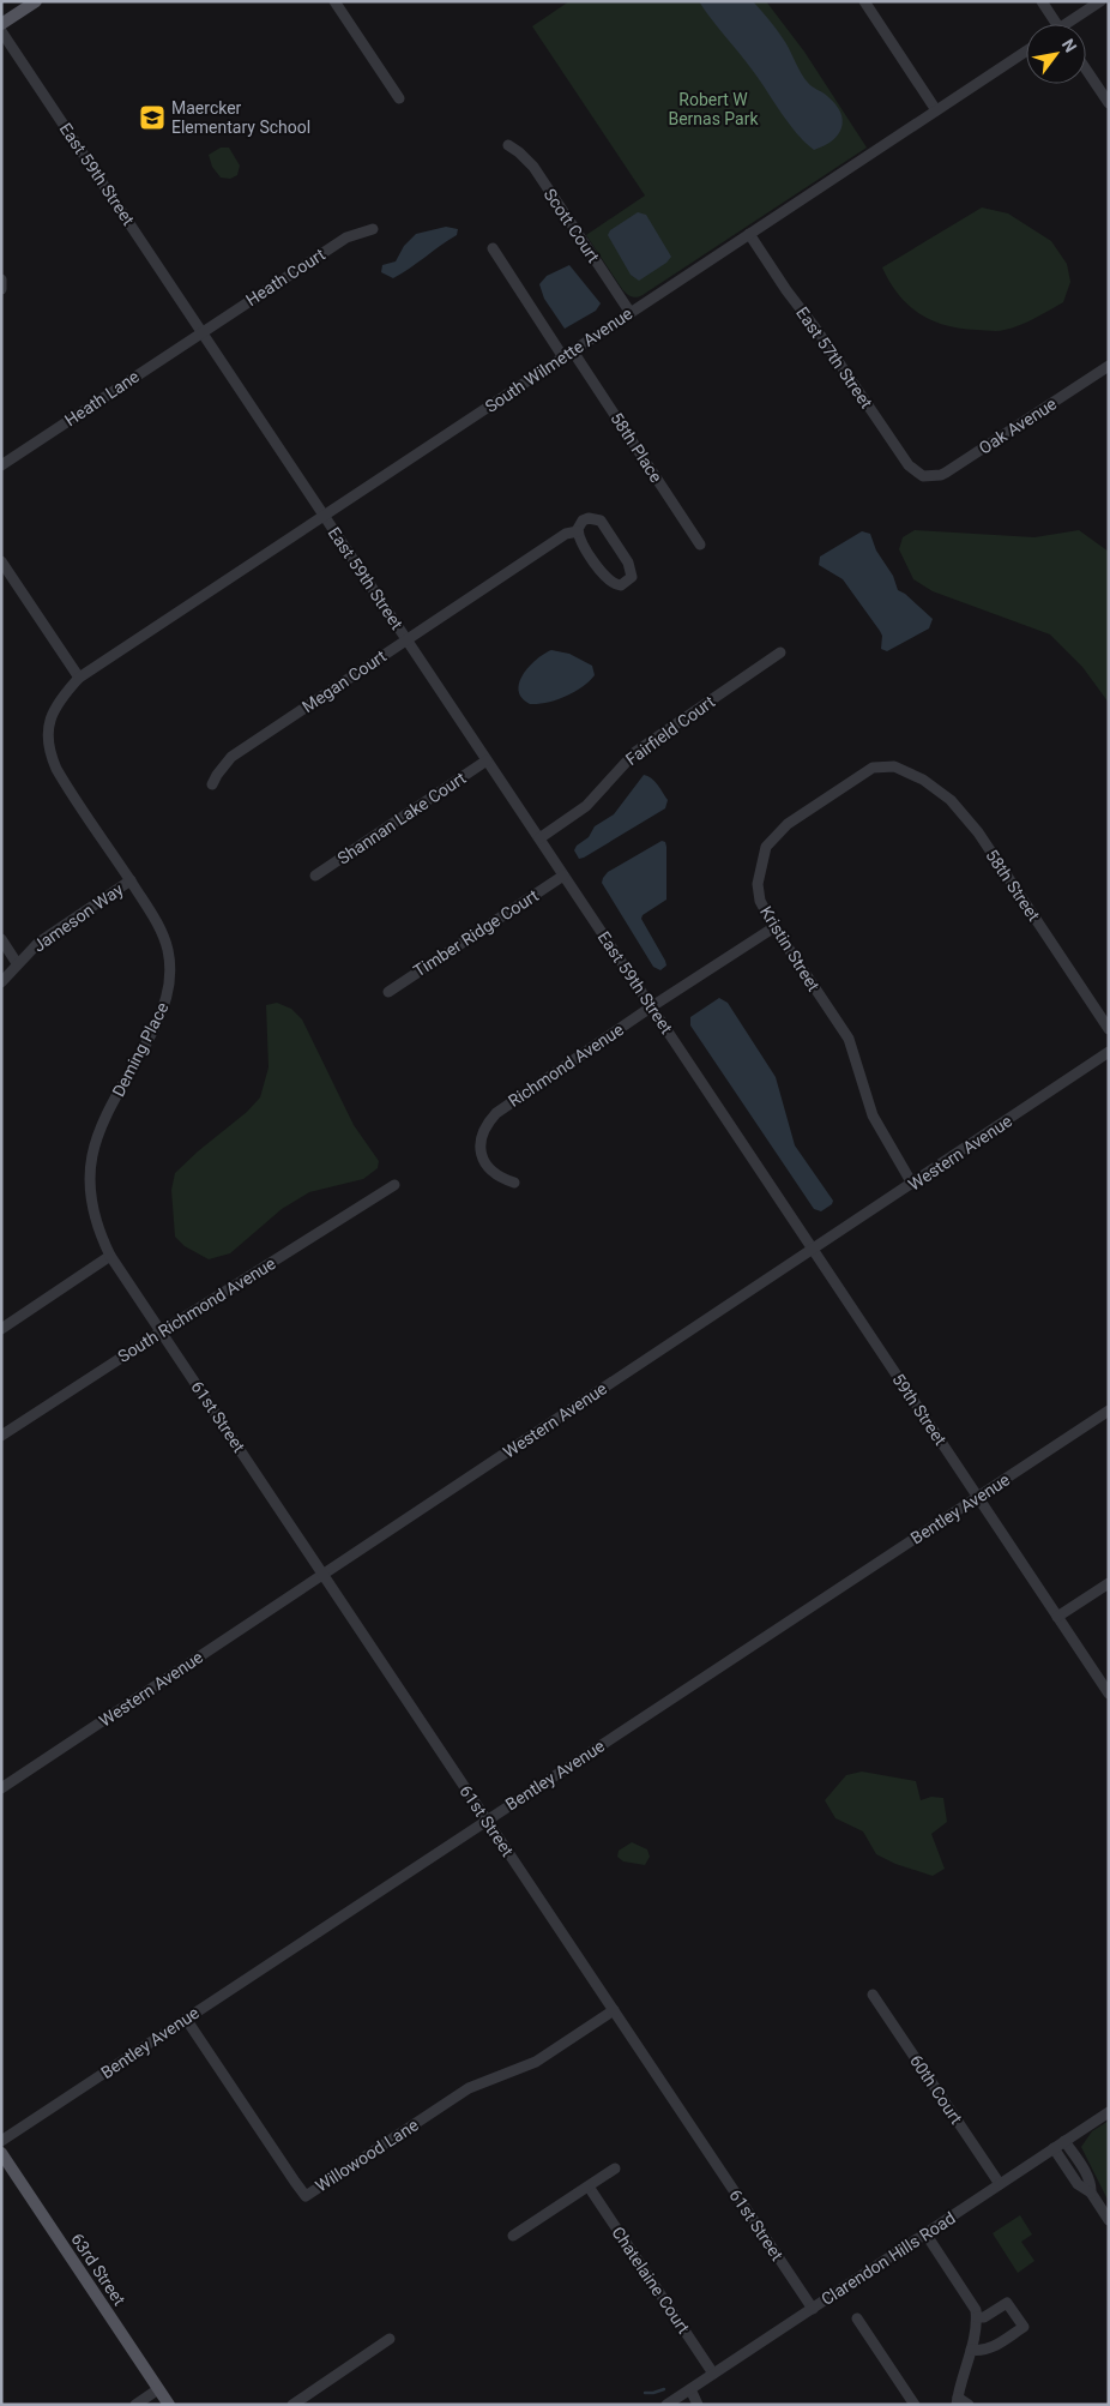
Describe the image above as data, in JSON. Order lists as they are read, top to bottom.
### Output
{
  "streets": {
    "main road": ["63rd Street"],
    "street": [
      "East 59th Street",
      "Scott Court",
      "Heath Court",
      "East 57th Street",
      "South Wilmette Avenue",
      "Heath Lane",
      "Oak Avenue",
      "58th Place",
      "Megan Court",
      "Fairfield Court",
      "Shannan Lake Court",
      "58th Street",
      "Jameson Way",
      "Timber Ridge Court",
      "Kristin Street",
      "Deming Place",
      "Richmond Avenue",
      "Western Avenue",
      "South Richmond Avenue",
      "59th Street",
      "61st Street",
      "Bentley Avenue",
      "60th Court",
      "Willowood Lane",
      "Clarendon Hills Road",
      "Chatelaine Court"
    ]
  },
  "crossings": [
    ["East 59th Street", "Heath Court"],
    ["East 59th Street", "South Wilmette Avenue"],
    ["East 59th Street", "Heath Lane"],
    ["East 59th Street", "Megan Court"],
    ["East 59th Street", "Fairfield Court"],
    ["East 59th Street", "Shannan Lake Court"],
    ["East 59th Street", "Timber Ridge Court"],
    ["East 59th Street", "Richmond Avenue"],
    ["East 59th Street", "59th Street"],
    ["Scott Court", "South Wilmette Avenue"],
    ["Heath Court", "Heath Lane"],
    ["East 57th Street", "South Wilmette Avenue"],
    ["East 57th Street", "Oak Avenue"],
    ["South Wilmette Avenue", "58th Place"],
    ["South Wilmette Avenue", "Deming Place"],
    ["58th Street", "Kristin Street"],
    ["Jameson Way", "Deming Place"],
    ["Kristin Street", "Richmond Avenue"],
    ["Kristin Street", "Western Avenue"],
    ["Deming Place", "South Richmond Avenue"],
    ["Deming Place", "61st Street"],
    ["Western Avenue", "59th Street"],
    ["Western Avenue", "61st Street"],
    ["South Richmond Avenue", "61st Street"],
    ["59th Street", "Bentley Avenue"],
    ["61st Street", "Bentley Avenue"],
    ["61st Street", "Willowood Lane"],
    ["61st Street", "Clarendon Hills Road"],
    ["Bentley Avenue", "Willowood Lane"],
    ["60th Court", "Clarendon Hills Road"],
    ["Clarendon Hills Road", "Chatelaine Court"]
  ],
  "parks": ["Robert W Bernas Park"],
  "places": {
    "school or university": ["Maercker Elementary School"]
  },
  "north": "top right"
}
